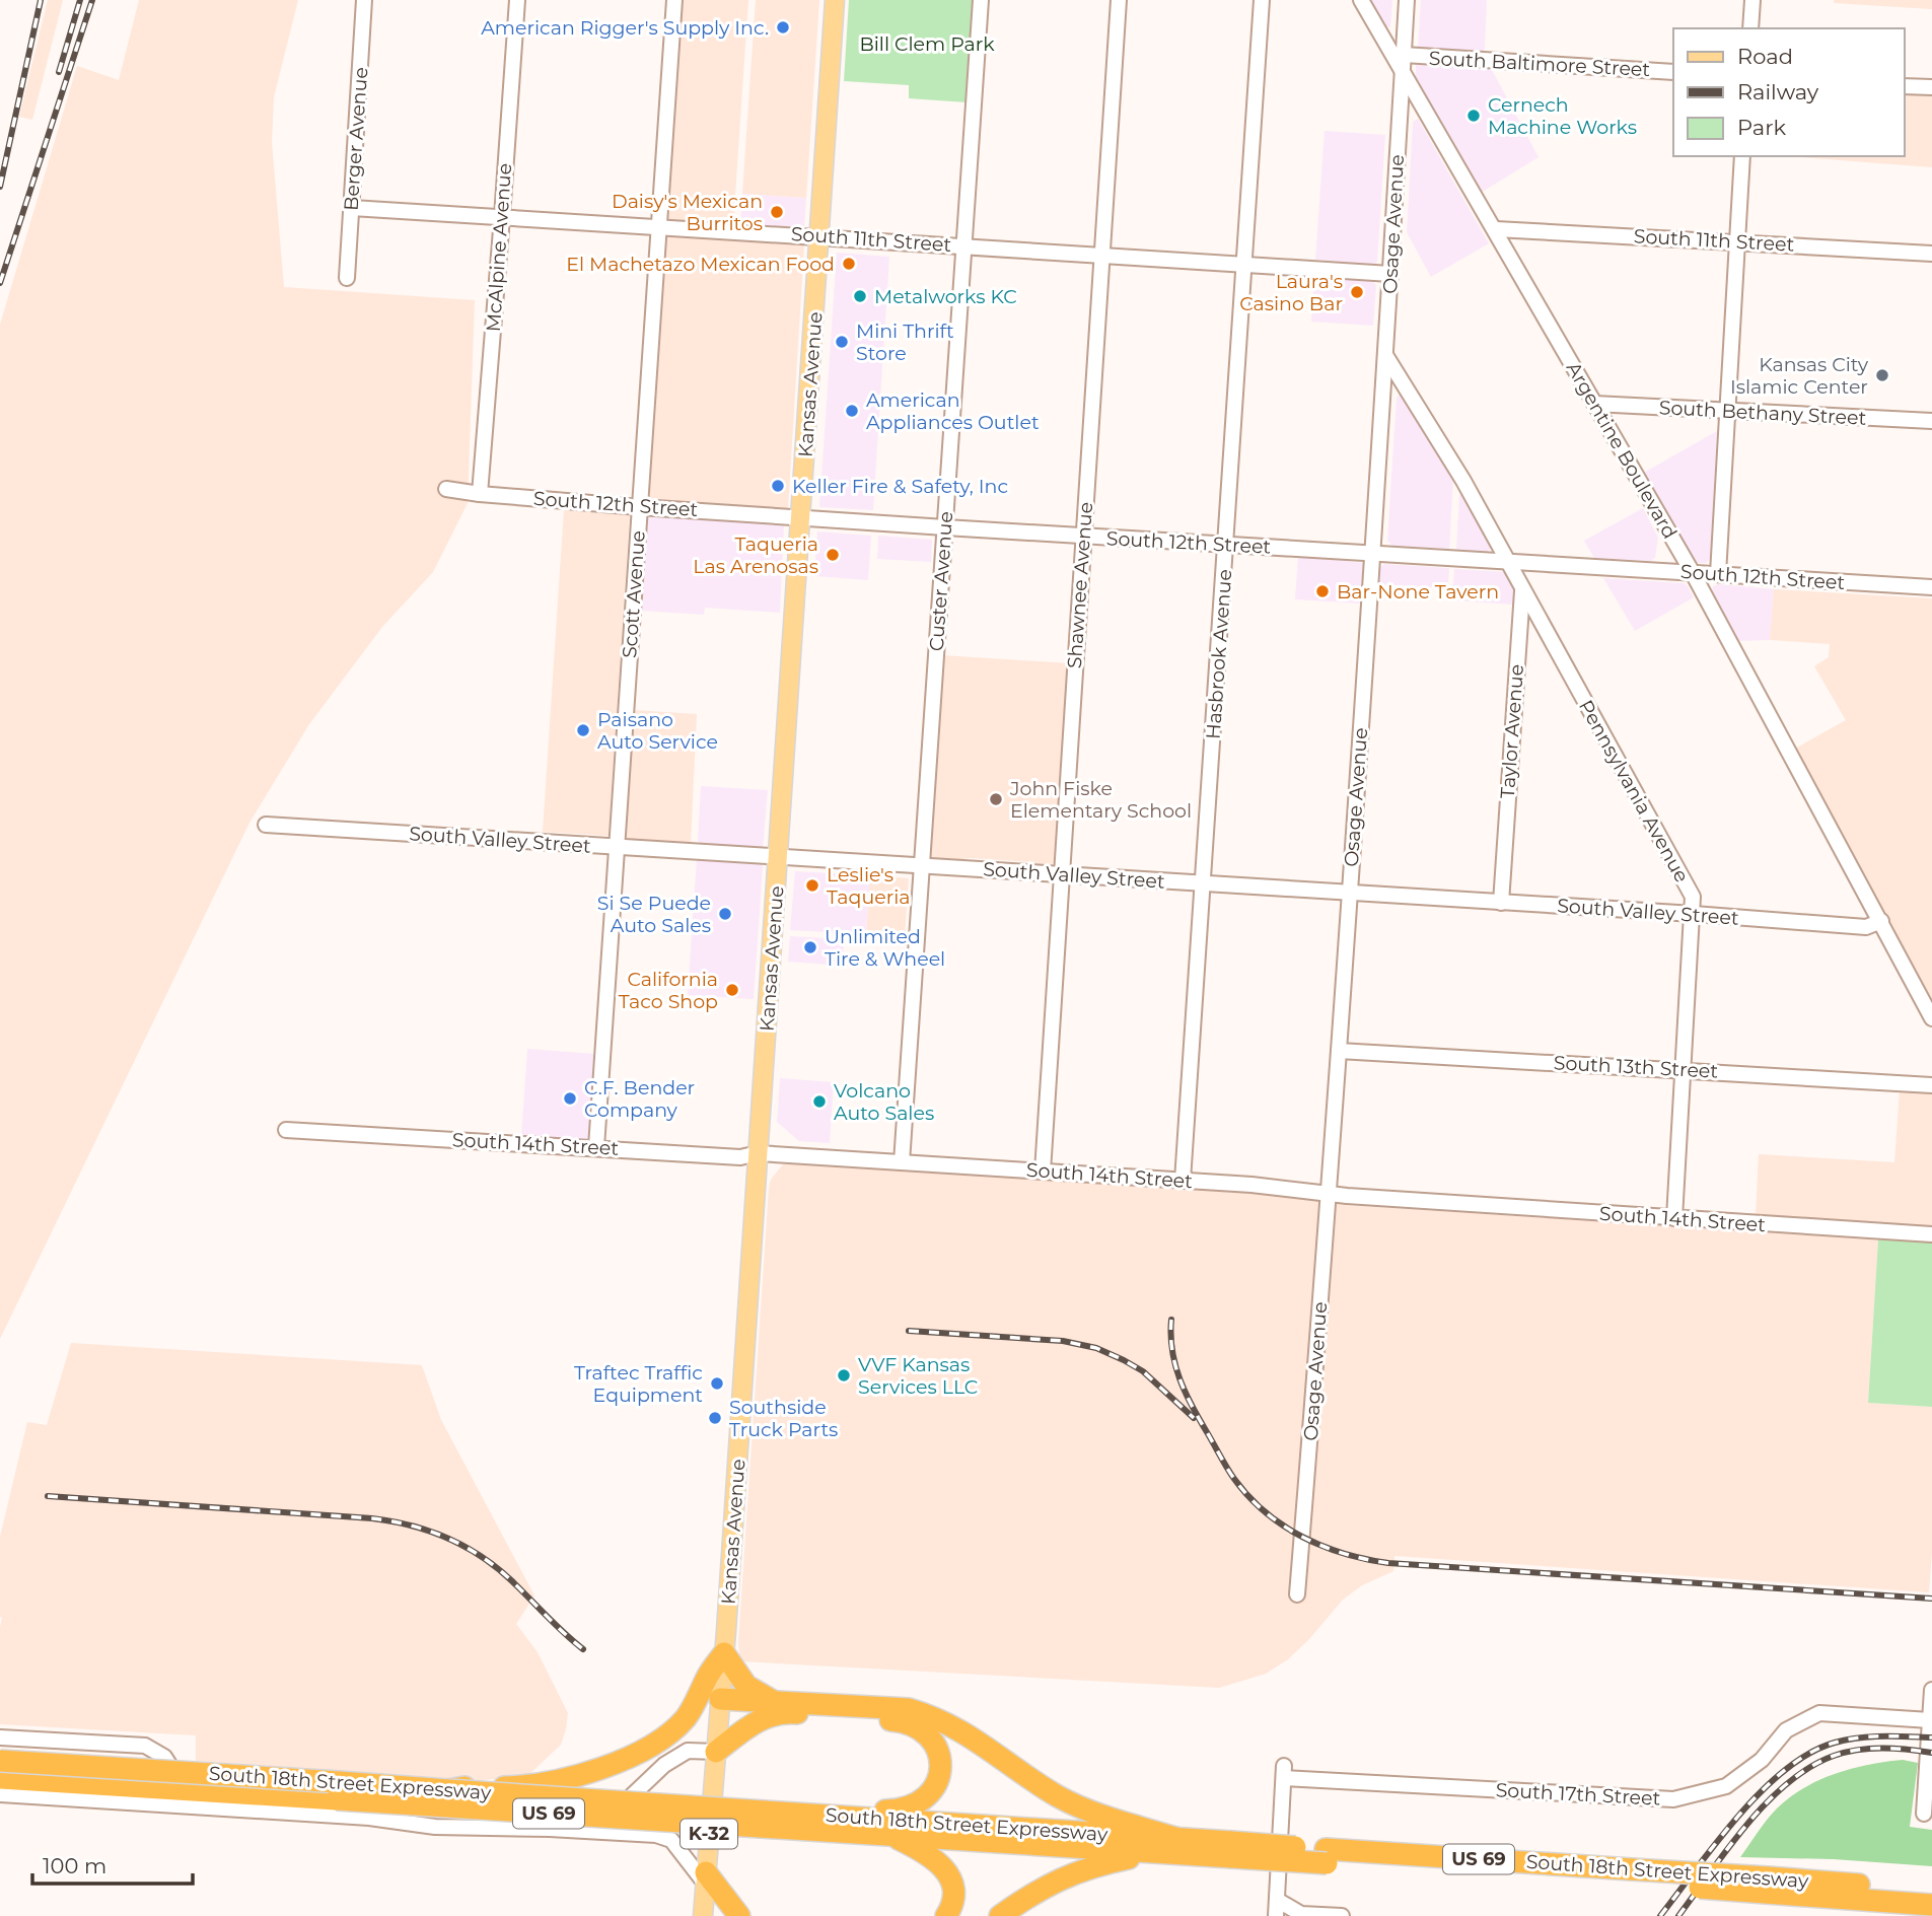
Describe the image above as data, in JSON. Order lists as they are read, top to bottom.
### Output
{
  "streets": {
    "highway": ["South 18th Street Expressway", "US 69"],
    "main road": ["Kansas Avenue", "K-32"],
    "street": [
      "South Baltimore Street",
      "Berger Avenue",
      "Osage Avenue",
      "South 11th Street",
      "McAlpine Avenue",
      "South Bethany Street",
      "Argentine Boulevard",
      "South 12th Street",
      "Custer Avenue",
      "Shawnee Avenue",
      "Scott Avenue",
      "Hasbrook Avenue",
      "Taylor Avenue",
      "Pennsylvania Avenue",
      "South Valley Street",
      "South 13th Street",
      "South 14th Street",
      "South 17th Street"
    ]
  },
  "crossings": [
    ["South Baltimore Street", "Osage Avenue"],
    ["Berger Avenue", "South 11th Street"],
    ["Osage Avenue", "South 11th Street"],
    ["Osage Avenue", "Argentine Boulevard"],
    ["Osage Avenue", "South 12th Street"],
    ["Osage Avenue", "South Valley Street"],
    ["Osage Avenue", "South 13th Street"],
    ["Osage Avenue", "South 14th Street"],
    ["South 11th Street", "McAlpine Avenue"],
    ["South 11th Street", "Kansas Avenue"],
    ["South 11th Street", "Argentine Boulevard"],
    ["South 11th Street", "Custer Avenue"],
    ["South 11th Street", "Shawnee Avenue"],
    ["South 11th Street", "Scott Avenue"],
    ["South 11th Street", "Hasbrook Avenue"],
    ["McAlpine Avenue", "South 12th Street"],
    ["Kansas Avenue", "South 12th Street"],
    ["Kansas Avenue", "South Valley Street"],
    ["Kansas Avenue", "South 14th Street"],
    ["South Bethany Street", "Argentine Boulevard"],
    ["Argentine Boulevard", "South 12th Street"],
    ["Argentine Boulevard", "South Valley Street"],
    ["South 12th Street", "Custer Avenue"],
    ["South 12th Street", "Shawnee Avenue"],
    ["South 12th Street", "Scott Avenue"],
    ["South 12th Street", "Hasbrook Avenue"],
    ["Custer Avenue", "South Valley Street"],
    ["Custer Avenue", "South 14th Street"],
    ["Shawnee Avenue", "South Valley Street"],
    ["Shawnee Avenue", "South 14th Street"],
    ["Scott Avenue", "South Valley Street"],
    ["Scott Avenue", "South 14th Street"],
    ["Hasbrook Avenue", "South Valley Street"],
    ["Hasbrook Avenue", "South 14th Street"],
    ["Taylor Avenue", "Pennsylvania Avenue"],
    ["Taylor Avenue", "South Valley Street"],
    ["Pennsylvania Avenue", "South Valley Street"],
    ["Pennsylvania Avenue", "South 13th Street"],
    ["Pennsylvania Avenue", "South 14th Street"]
  ],
  "parks": ["Bill Clem Park"],
  "places": [
    "American Rigger's Supply Inc.",
    "Cernech Machine Works",
    "Daisy's Mexican Burritos",
    "El Machetazo Mexican Food",
    "Laura's Casino Bar",
    "Metalworks KC",
    "Mini Thrift Store",
    "Kansas City Islamic Center",
    "American Appliances Outlet",
    "Keller Fire & Safety, Inc",
    "Taqueria Las Arenosas",
    "Bar-None Tavern",
    "Paisano Auto Service",
    "John Fiske Elementary School",
    "Leslie's Taqueria",
    "Si Se Puede Auto Sales",
    "Unlimited Tire & Wheel",
    "California Taco Shop",
    "C.F. Bender Company",
    "Volcano Auto Sales",
    "VVF Kansas Services LLC",
    "Traftec Traffic Equipment",
    "Southside Truck Parts"
  ],
  "legend": ["Road", "Railway", "Park"],
  "scale_bar": "100 m"
}
